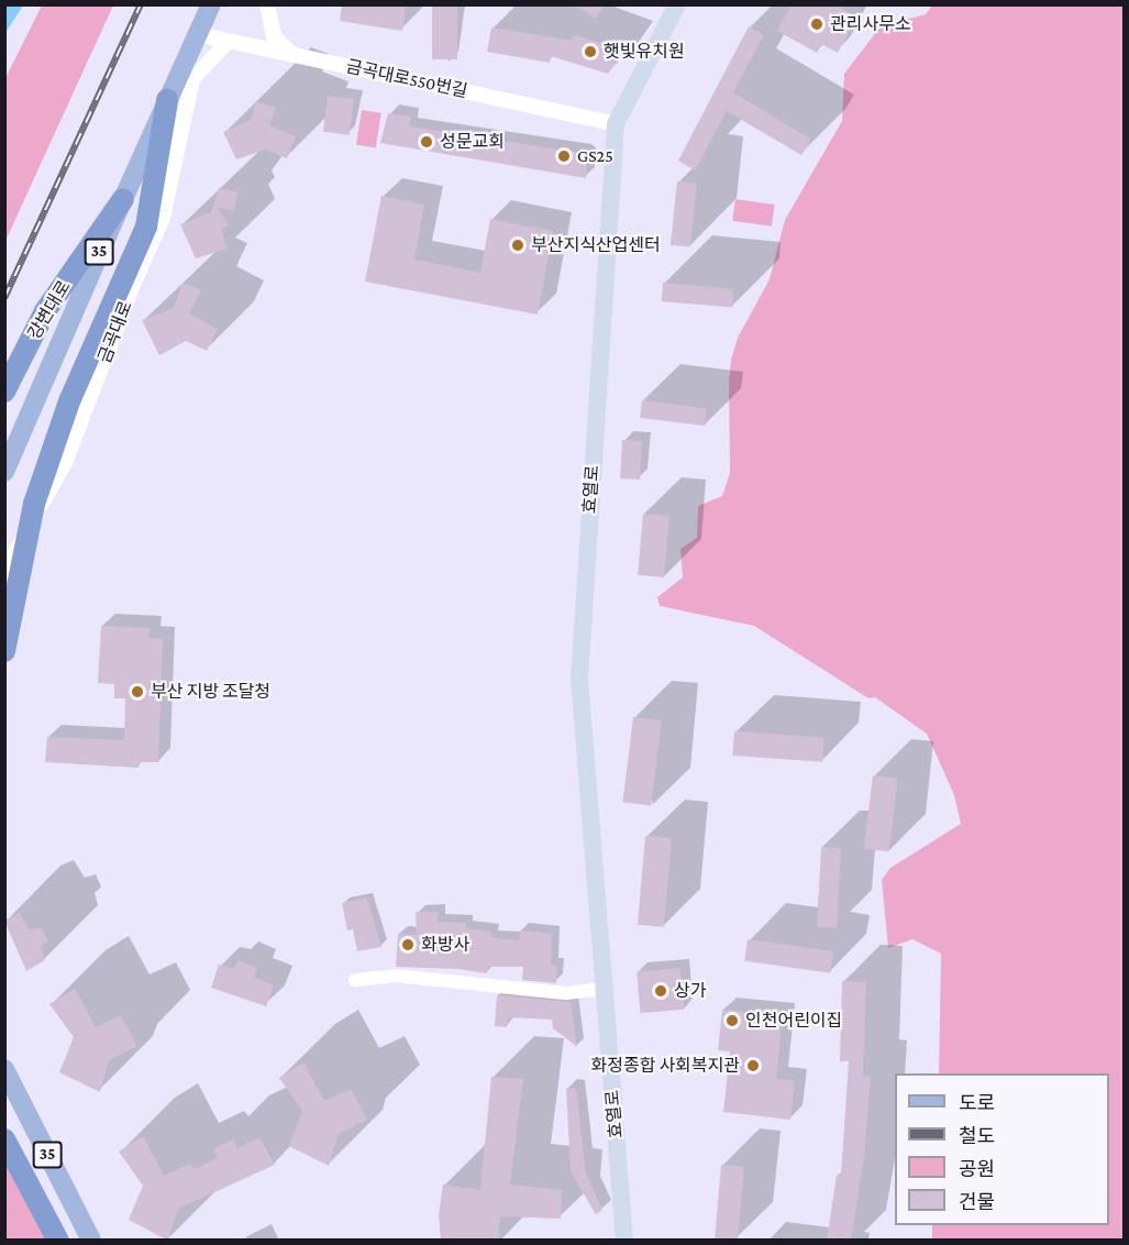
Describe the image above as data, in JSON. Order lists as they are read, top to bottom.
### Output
{
  "streets": {
    "highway": ["강변대로"],
    "main road": ["35", "금곡대로", "효열로"],
    "street": ["금곡대로550번길"]
  },
  "crossings": [
    ["금곡대로550번길", "금곡대로"],
    ["금곡대로550번길", "효열로"],
    ["강변대로", "금곡대로"]
  ],
  "places": [
    "관리사무소",
    "햇빛유치원",
    "성문교회",
    "GS25",
    "부산지식산업센터",
    "부산 지방 조달청",
    "화방사",
    "상가",
    "인천어린이집",
    "화정종합 사회복지관"
  ],
  "legend": [
    "도로",
    "철도",
    "공원",
    "건물"
  ]
}
